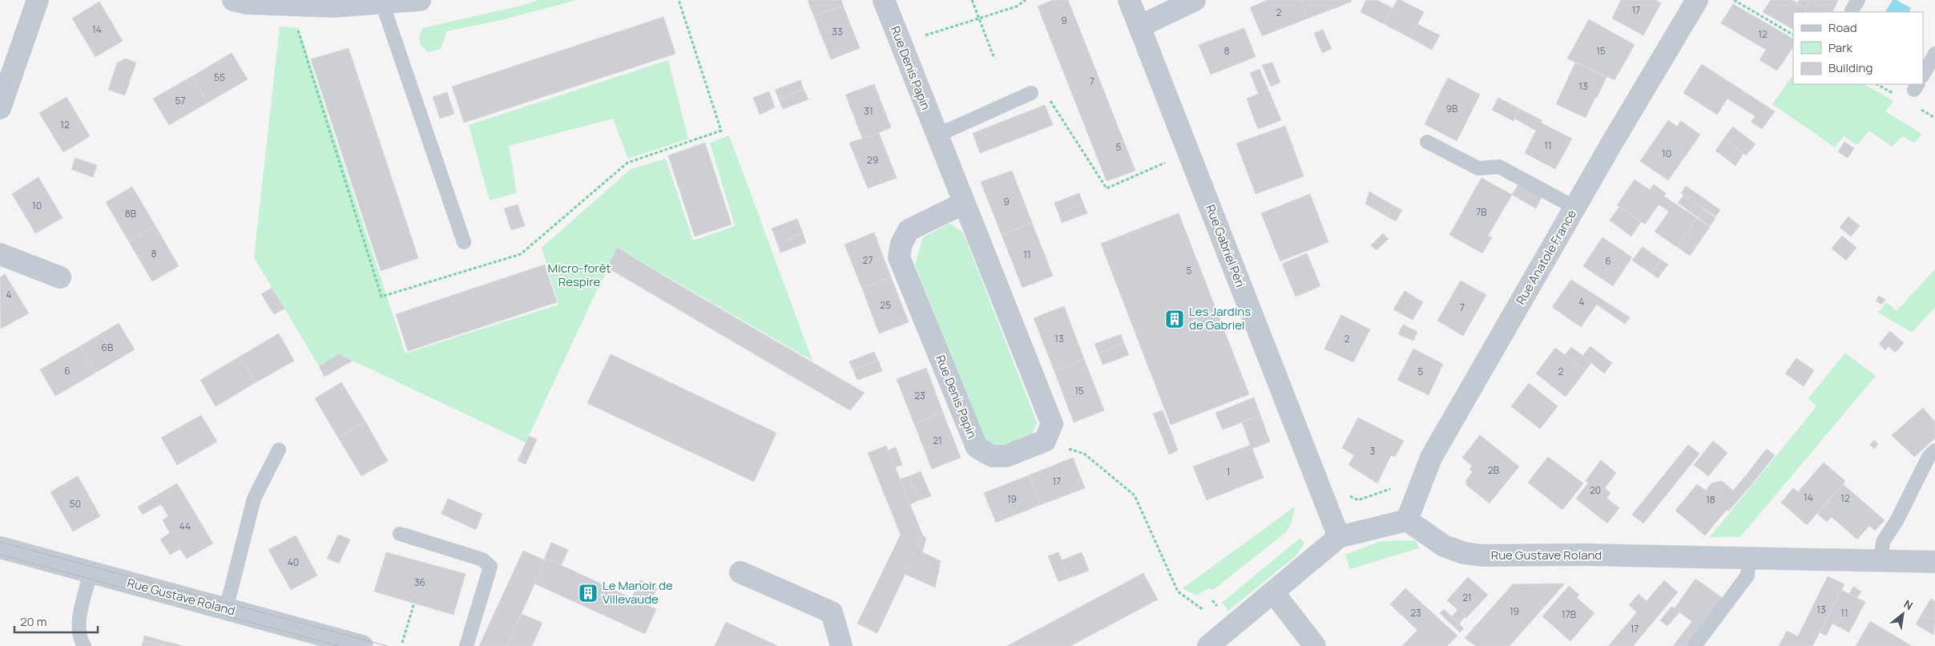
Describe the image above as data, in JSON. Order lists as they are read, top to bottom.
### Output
{
  "streets": {
    "street": [
      "Rue Denis Papin",
      "Rue Gabriel Péri",
      "Rue Anatole France",
      "Rue Gustave Roland"
    ]
  },
  "crossings": [
    ["Rue Anatole France", "Rue Gustave Roland"]
  ],
  "parks": ["Micro-forêt Respire"],
  "places": {
    "building": ["Les Jardins de Gabriel", "Le Manoir de Villevaude"]
  },
  "house_numbers": [
    "17",
    "2",
    "9",
    "14",
    "33",
    "12",
    "8",
    "15",
    "55",
    "7",
    "13",
    "57",
    "9B",
    "31",
    "12",
    "11",
    "5",
    "10",
    "29",
    "9",
    "10",
    "7B",
    "8B",
    "8",
    "11",
    "27",
    "6",
    "5",
    "4",
    "4",
    "25",
    "7",
    "13",
    "2",
    "6B",
    "6",
    "5",
    "2",
    "15",
    "23",
    "21",
    "3",
    "2B",
    "1",
    "17",
    "20",
    "14",
    "12",
    "19",
    "18",
    "50",
    "44",
    "40",
    "36",
    "21",
    "13",
    "19",
    "23",
    "11",
    "17B",
    "17"
  ],
  "legend": ["Road", "Park", "Building"],
  "scale_bar": "20 m",
  "north": "top right"
}
